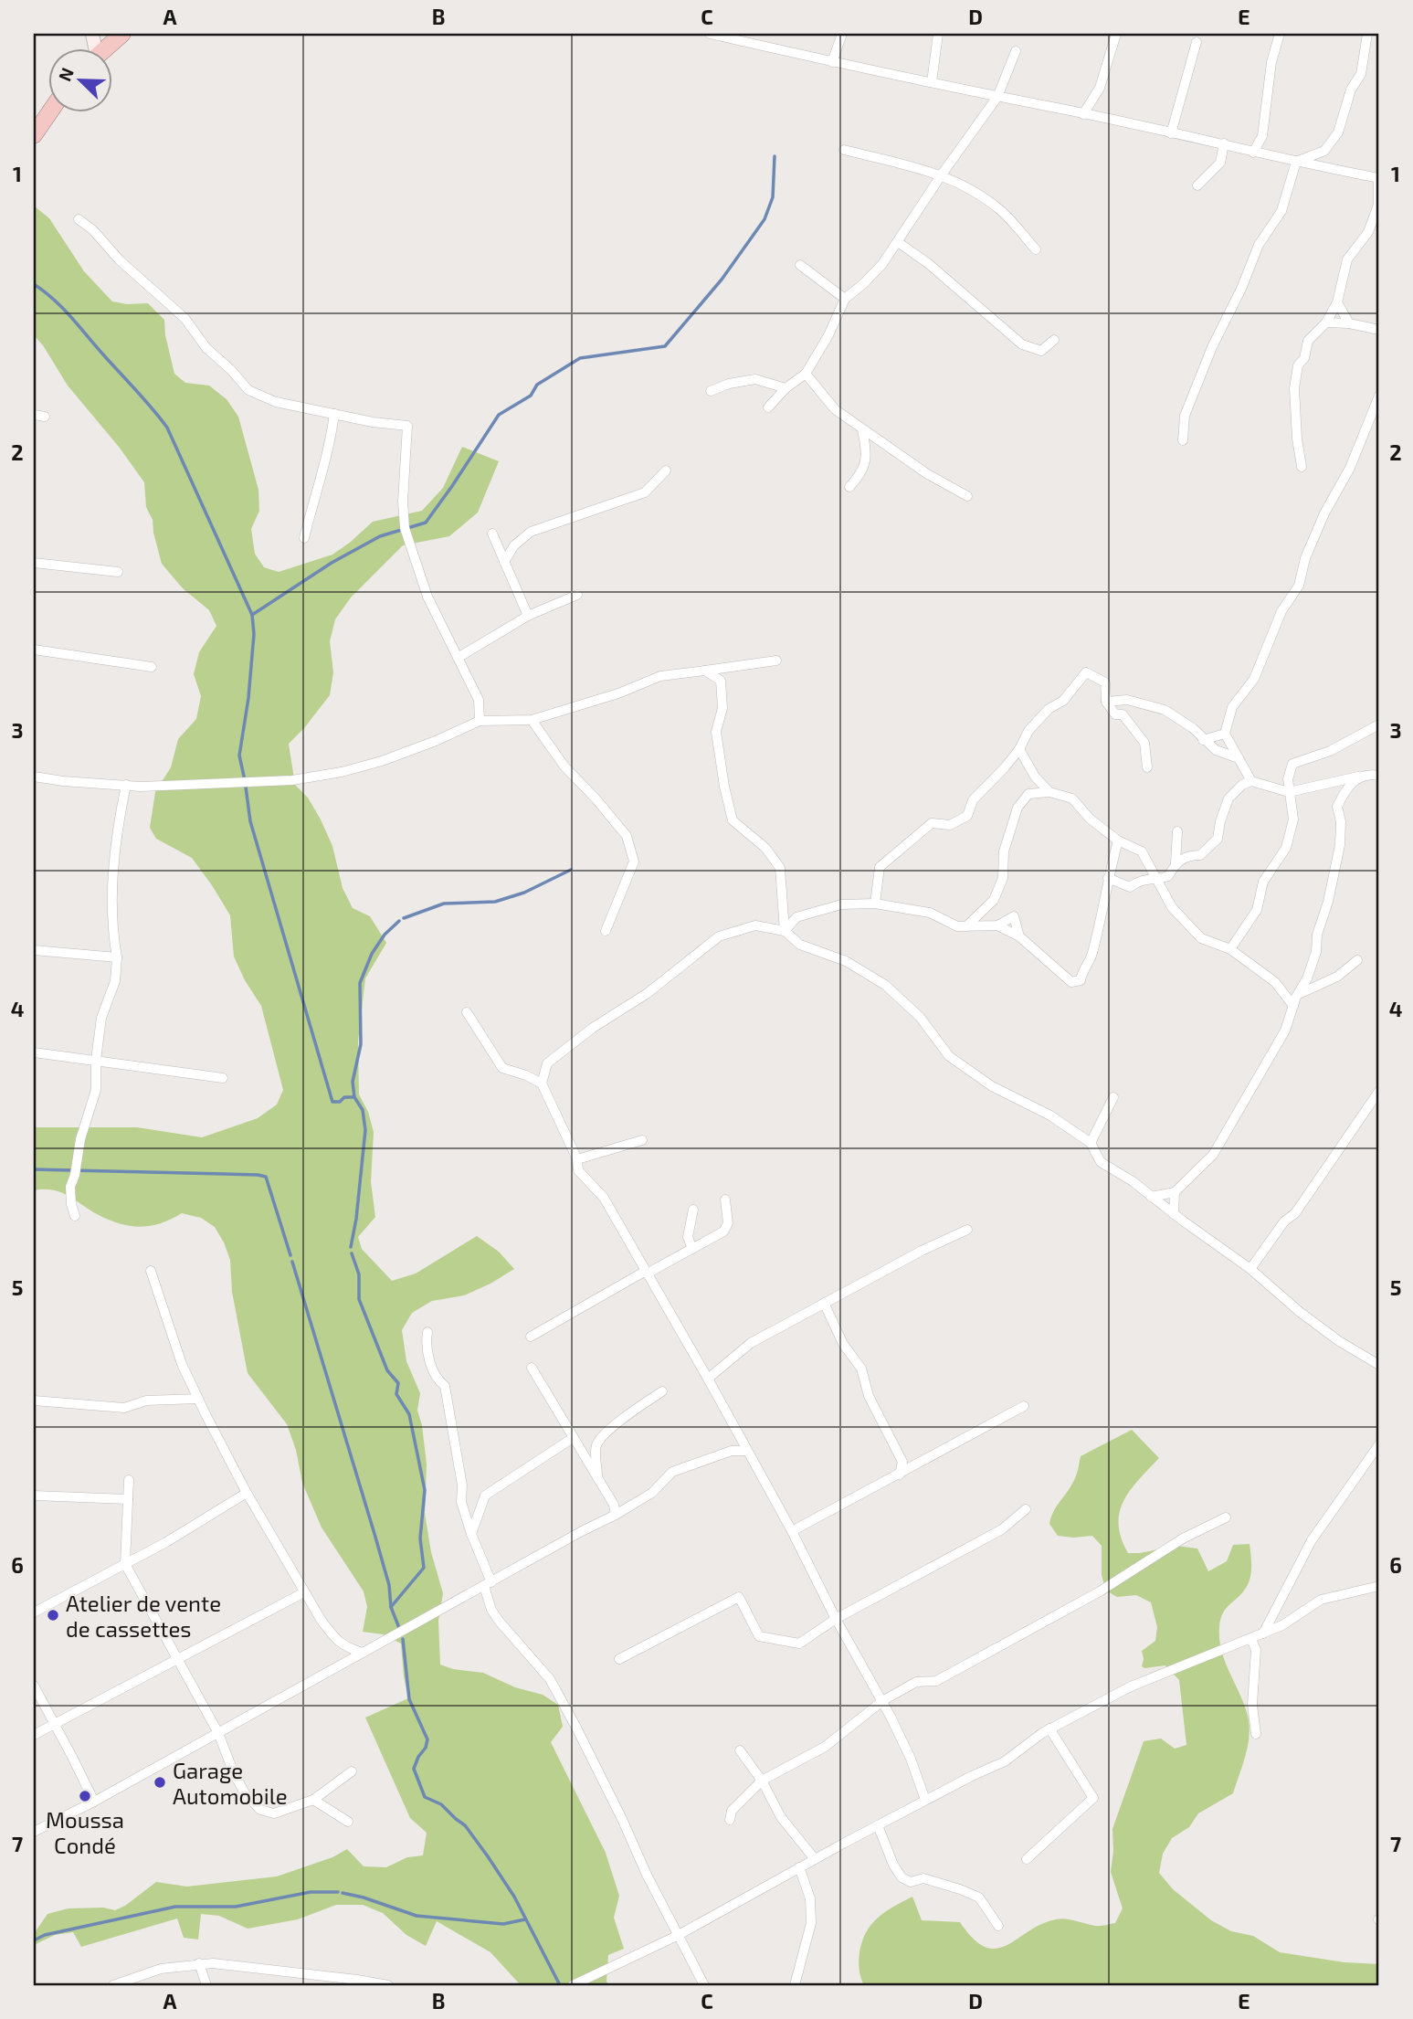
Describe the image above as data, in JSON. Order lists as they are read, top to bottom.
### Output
{
  "places": ["Atelier de vente de cassettes", "Garage Automobile", "Moussa Condé"],
  "north": "top left",
  "grid": {
    "columns": [
      "A",
      "B",
      "C",
      "D",
      "E"
    ],
    "rows": [
      "1",
      "2",
      "3",
      "4",
      "5",
      "6",
      "7"
    ]
  }
}
